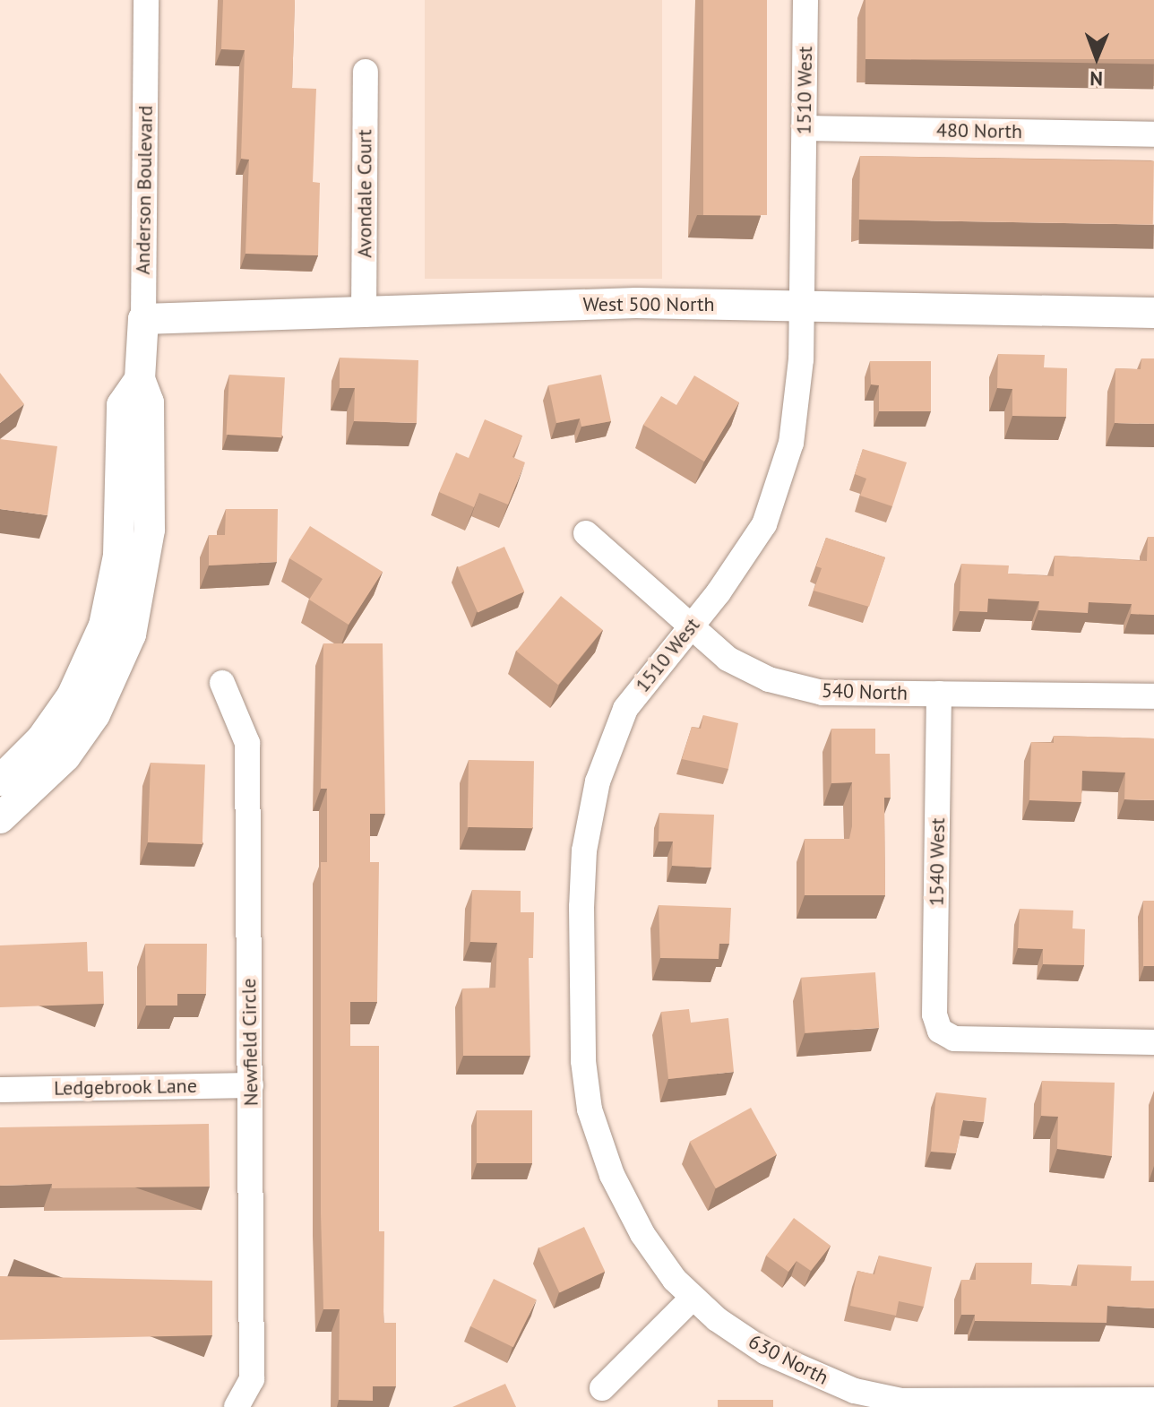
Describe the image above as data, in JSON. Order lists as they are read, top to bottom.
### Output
{
  "streets": {
    "street": [
      "1510 West",
      "480 North",
      "Anderson Boulevard",
      "Avondale Court",
      "West 500 North",
      "540 North",
      "1540 West",
      "Newfield Circle",
      "Ledgebrook Lane",
      "630 North"
    ]
  },
  "crossings": [
    ["1510 West", "480 North"],
    ["1510 West", "West 500 North"],
    ["1510 West", "540 North"],
    ["1510 West", "630 North"],
    ["Anderson Boulevard", "West 500 North"],
    ["Avondale Court", "West 500 North"],
    ["540 North", "1540 West"],
    ["Newfield Circle", "Ledgebrook Lane"]
  ],
  "north": "bottom"
}
